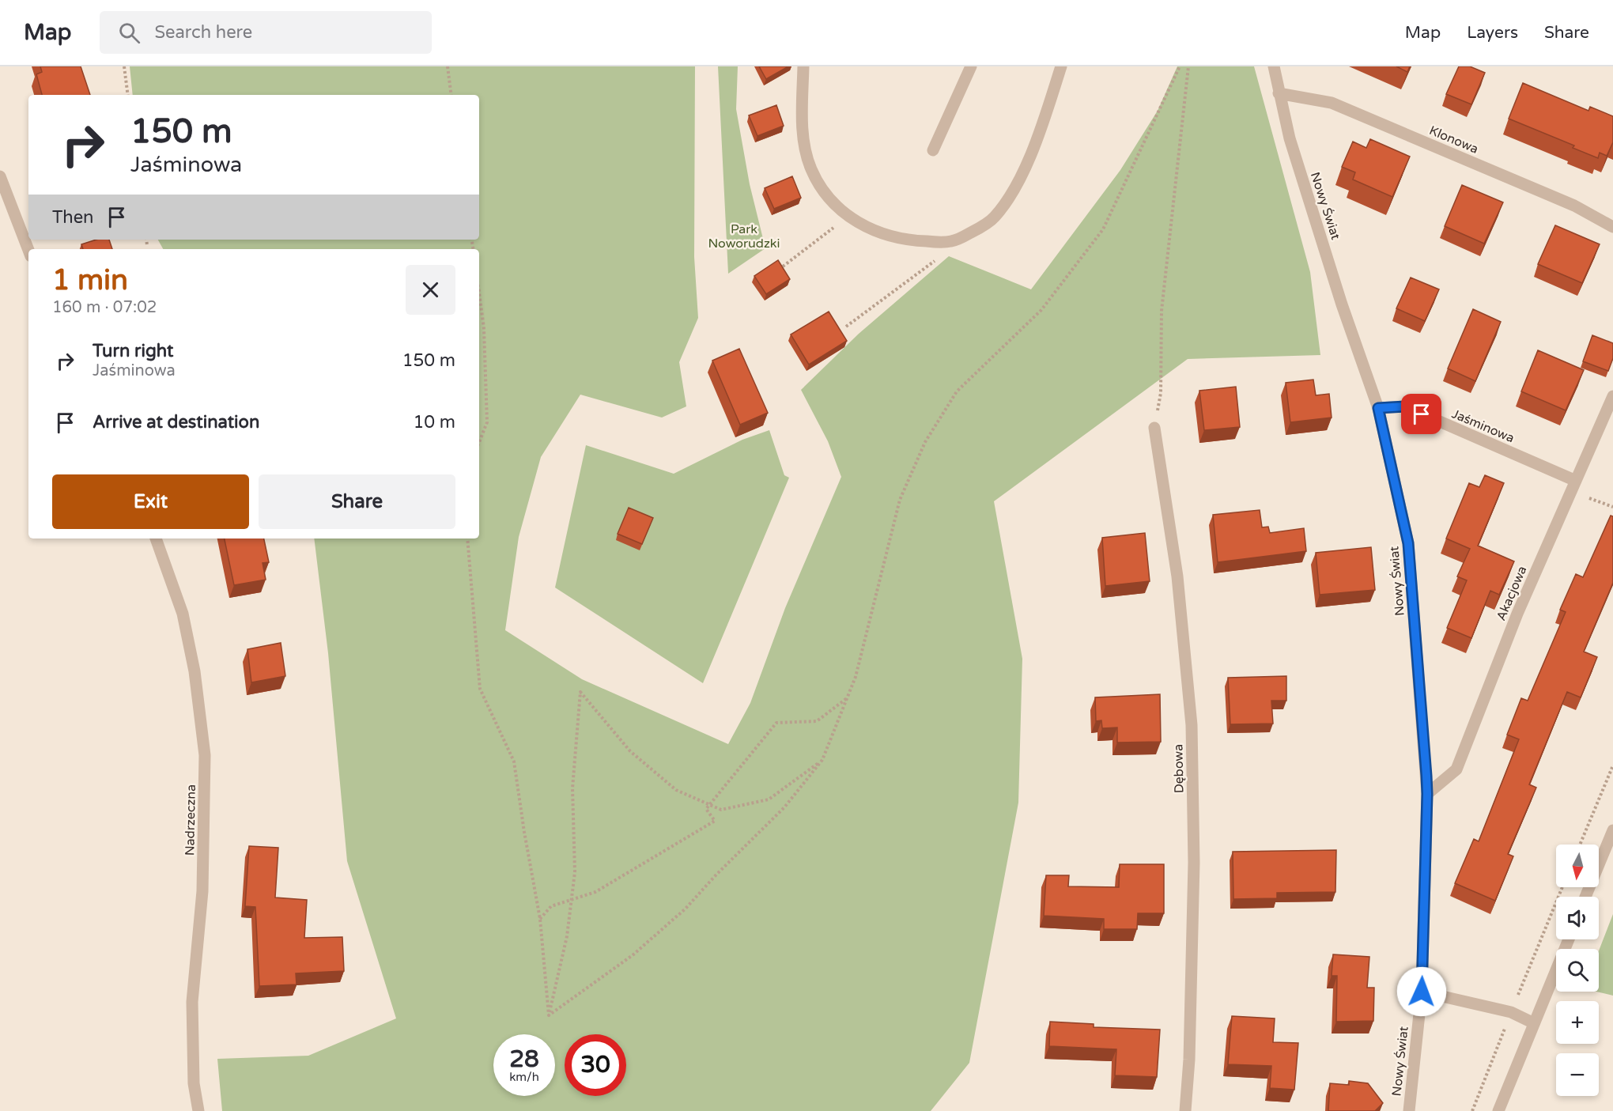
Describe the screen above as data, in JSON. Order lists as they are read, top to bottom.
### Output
{
  "streets": {
    "street": [
      "Klonowa",
      "Nowy Świat",
      "Jaśminowa",
      "Akacjowa",
      "Dębowa",
      "Nadrzeczna"
    ]
  },
  "crossings": [
    ["Klonowa", "Nowy Świat"],
    ["Nowy Świat", "Jaśminowa"],
    ["Nowy Świat", "Akacjowa"],
    ["Jaśminowa", "Akacjowa"]
  ],
  "parks": ["Park Noworudzki"],
  "north": "bottom",
  "page": {
    "header": "Map",
    "search": "Search here",
    "nav": ["Map", "Layers", "Share"],
    "turn": ["150 m", "Jaśminowa"],
    "then": "Then",
    "heading": ["1 min", "160 m · 07:02"],
    "list": [
      {
        "name": "Turn right",
        "note": "Jaśminowa",
        "value": "150 m"
      },
      {
        "name": "Arrive at destination",
        "value": "10 m"
      }
    ],
    "buttons": ["Exit", "Share"],
    "map_buttons": ["+", "−"],
    "speed": "28 km/h",
    "limit": "30"
  }
}
